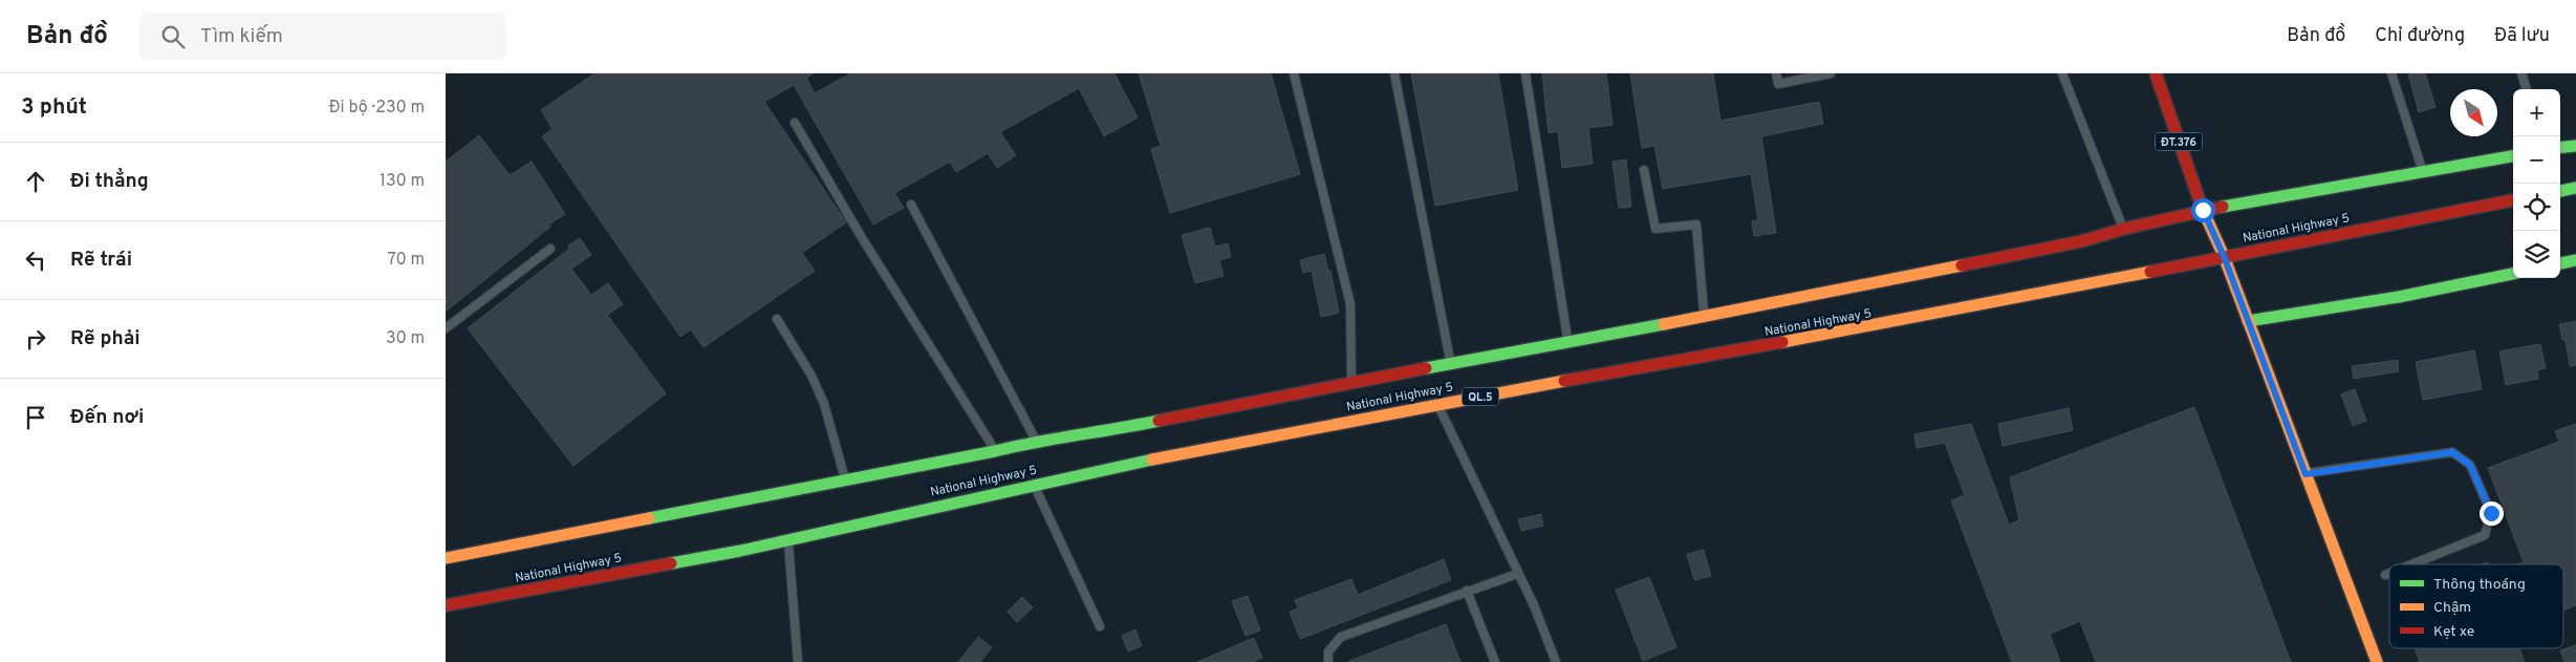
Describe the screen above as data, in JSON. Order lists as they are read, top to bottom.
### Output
{
  "streets": {
    "main road": ["ĐT.376", "National Highway 5", "QL.5"]
  },
  "crossings": [
    ["ĐT.376", "National Highway 5"]
  ],
  "legend": ["Thông thoáng", "Chậm", "Kẹt xe"],
  "north": "bottom right",
  "page": {
    "header": "Bản đồ",
    "search": "Tìm kiếm",
    "nav": ["Bản đồ", "Chỉ đường", "Đã lưu"],
    "heading": ["3 phút", "Đi bộ · 230 m"],
    "map_buttons": ["+", "−"],
    "list": [
      ["Đi thẳng", "130 m"],
      ["Rẽ trái", "70 m"],
      ["Rẽ phải", "30 m"],
      "Đến nơi"
    ]
  }
}
